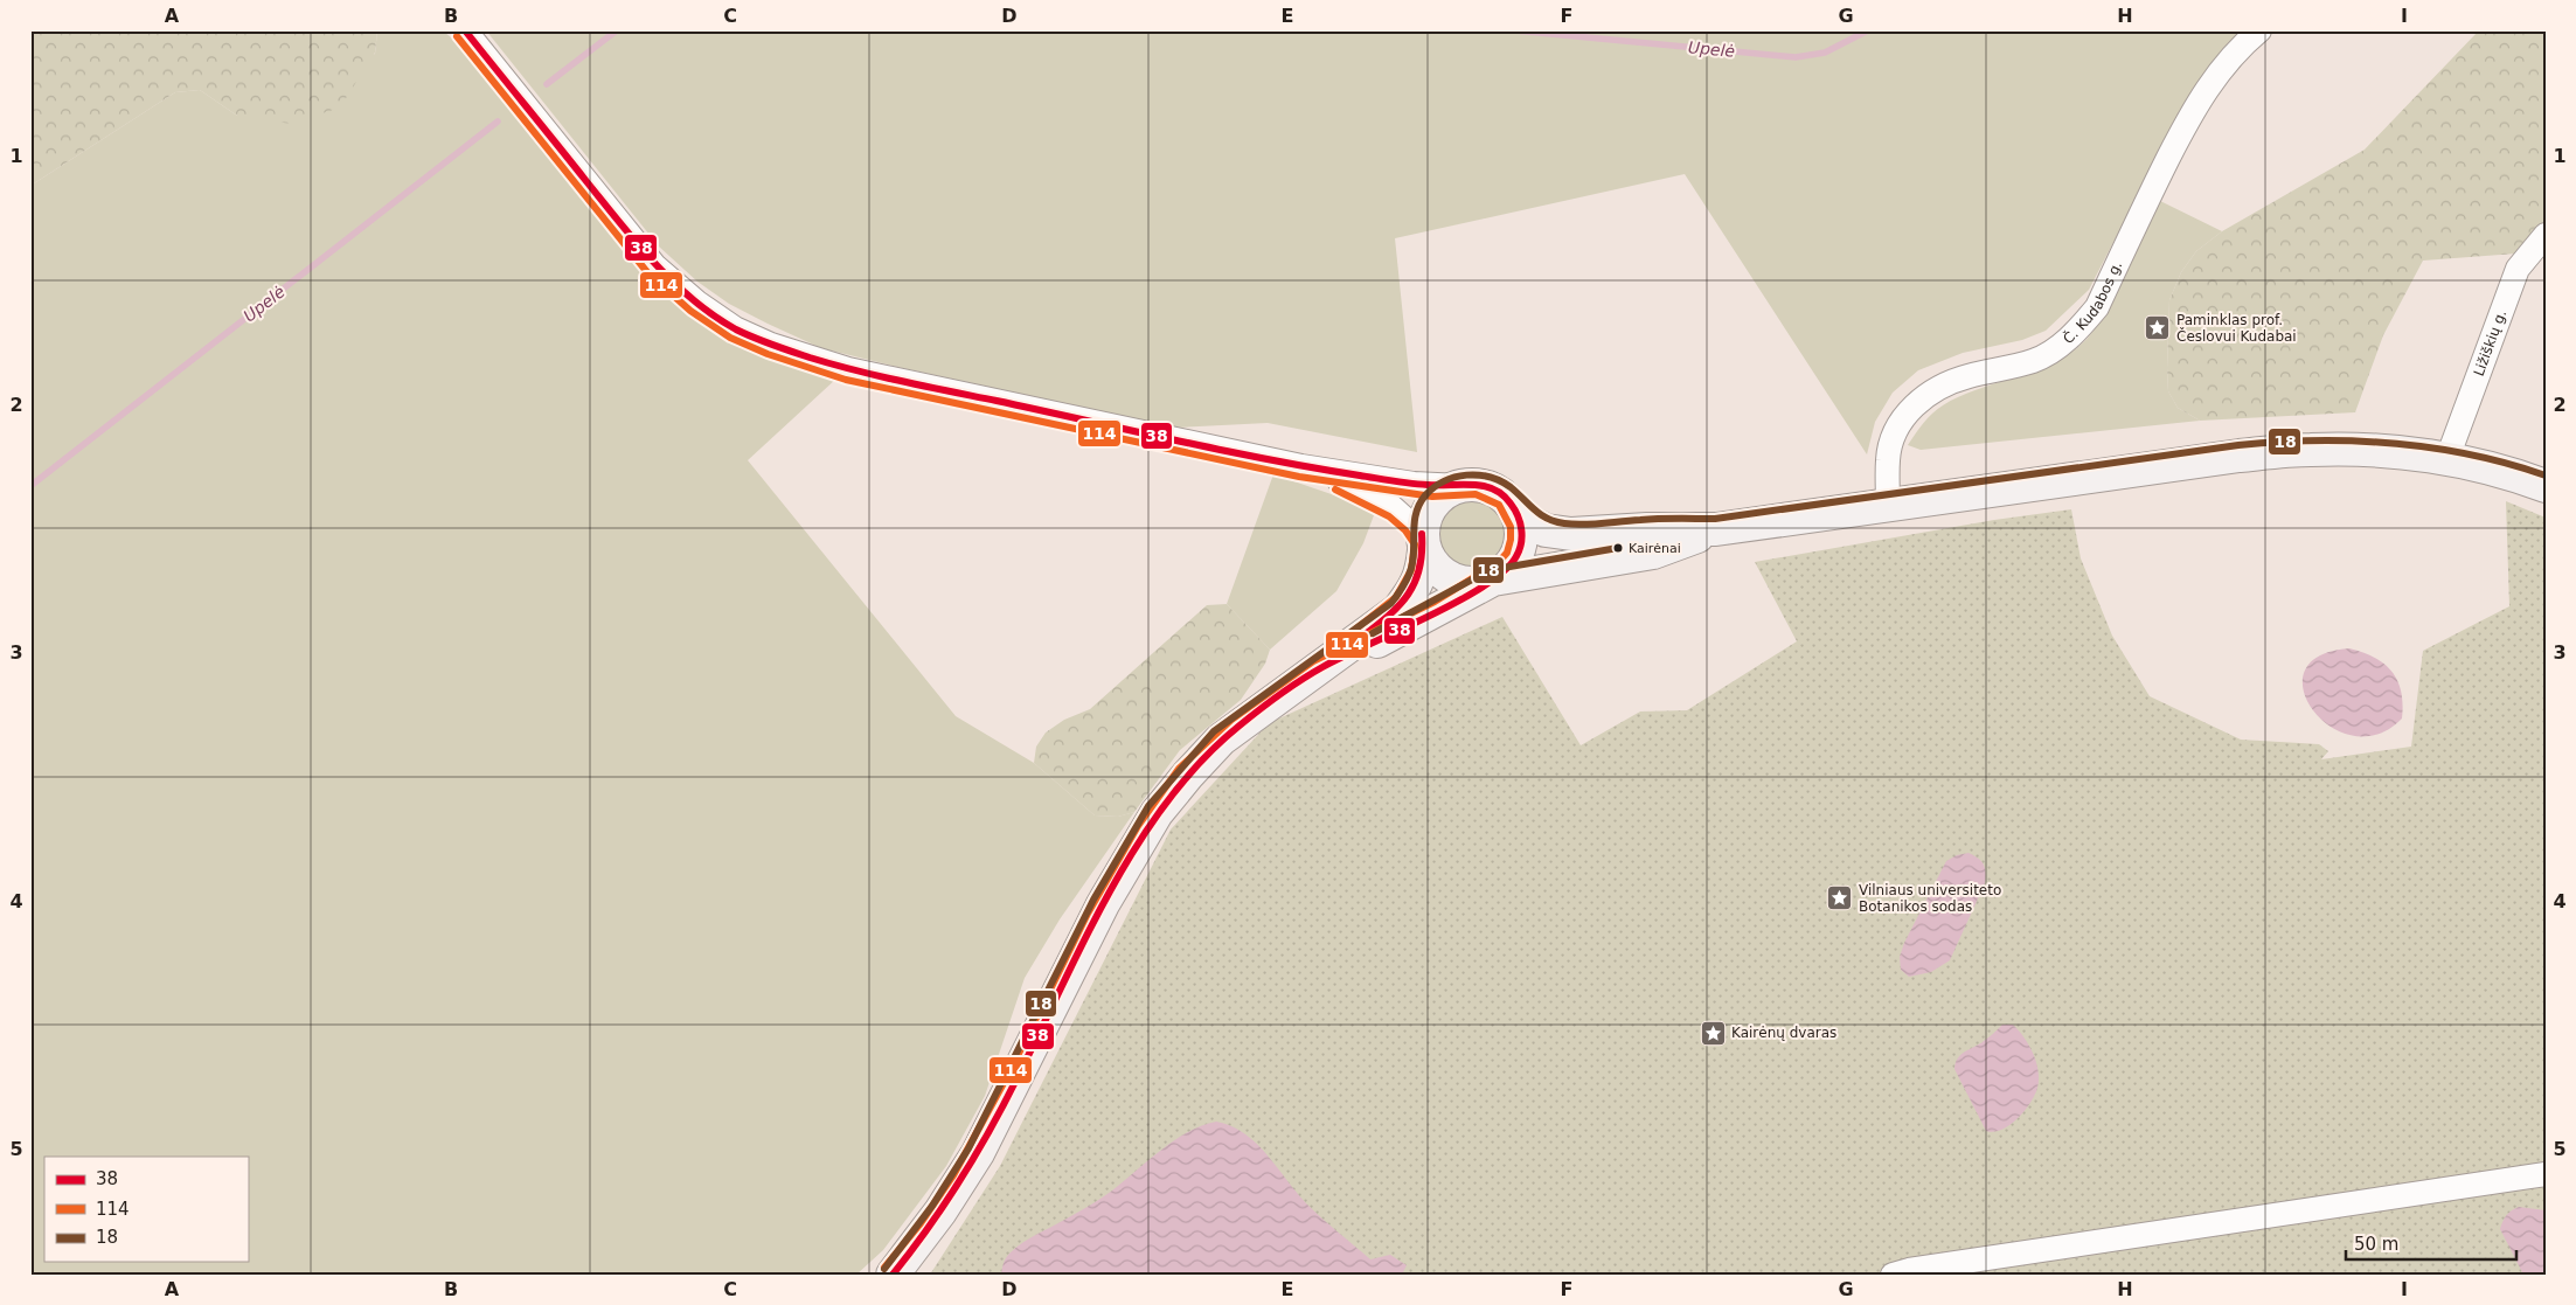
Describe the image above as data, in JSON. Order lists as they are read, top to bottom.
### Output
{
  "streets": {
    "street": ["Č. Kudabos g.", "Ližiškių g."]
  },
  "water": ["Upelė"],
  "places": {
    "place": ["Paminklas prof. Česlovui Kudabai", "Vilniaus universiteto Botanikos sodas", "Kairėnų dvaras"],
    "other": ["Kairėnai"]
  },
  "lines": ["transit line 38", "transit line 114", "transit line 18"],
  "legend": ["38", "114", "18"],
  "scale_bar": "50 m",
  "grid": {
    "columns": [
      "A",
      "B",
      "C",
      "D",
      "E",
      "F",
      "G",
      "H",
      "I"
    ],
    "rows": [
      "1",
      "2",
      "3",
      "4",
      "5"
    ]
  }
}
